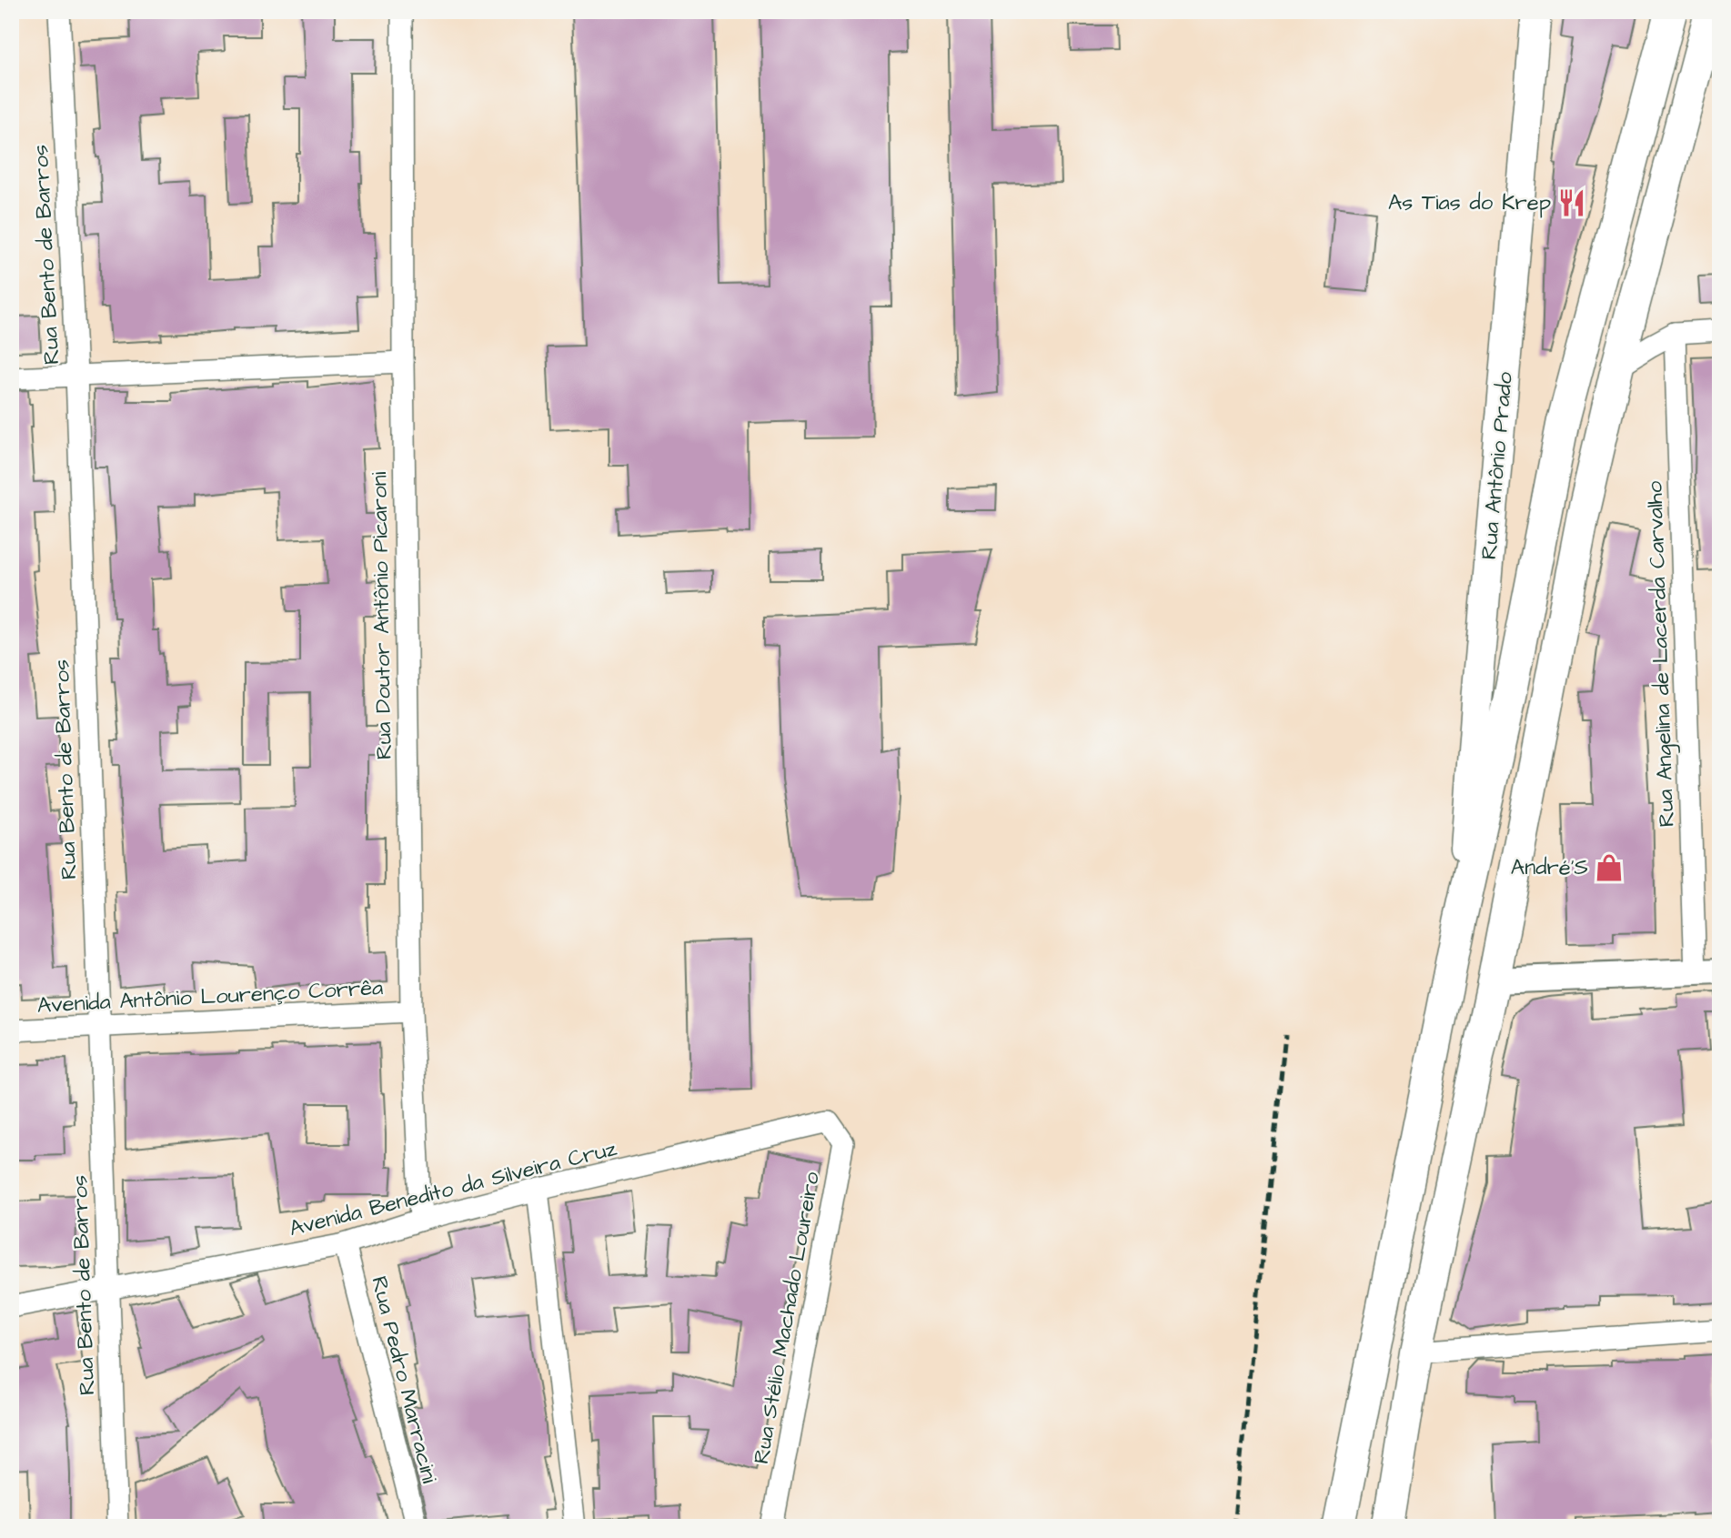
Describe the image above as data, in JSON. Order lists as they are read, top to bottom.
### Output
{
  "streets": {
    "main road": ["Rua Antônio Prado"],
    "street": [
      "Rua Bento de Barros",
      "Rua Doutor Antônio Picaroni",
      "Rua Angelina de Lacerda Carvalho",
      "Avenida Antônio Lourenço Corrêa",
      "Avenida Benedito da Silveira Cruz",
      "Rua Stélio Machado Loureiro",
      "Rua Pedro Marracini"
    ]
  },
  "crossings": [
    ["Rua Bento de Barros", "Avenida Antônio Lourenço Corrêa"],
    ["Rua Bento de Barros", "Avenida Benedito da Silveira Cruz"],
    ["Rua Doutor Antônio Picaroni", "Avenida Antônio Lourenço Corrêa"],
    ["Rua Doutor Antônio Picaroni", "Avenida Benedito da Silveira Cruz"],
    ["Avenida Benedito da Silveira Cruz", "Rua Stélio Machado Loureiro"],
    ["Avenida Benedito da Silveira Cruz", "Rua Pedro Marracini"]
  ],
  "places": {
    "restaurant": ["As Tias do Krep"],
    "shop": ["André'S"]
  }
}
